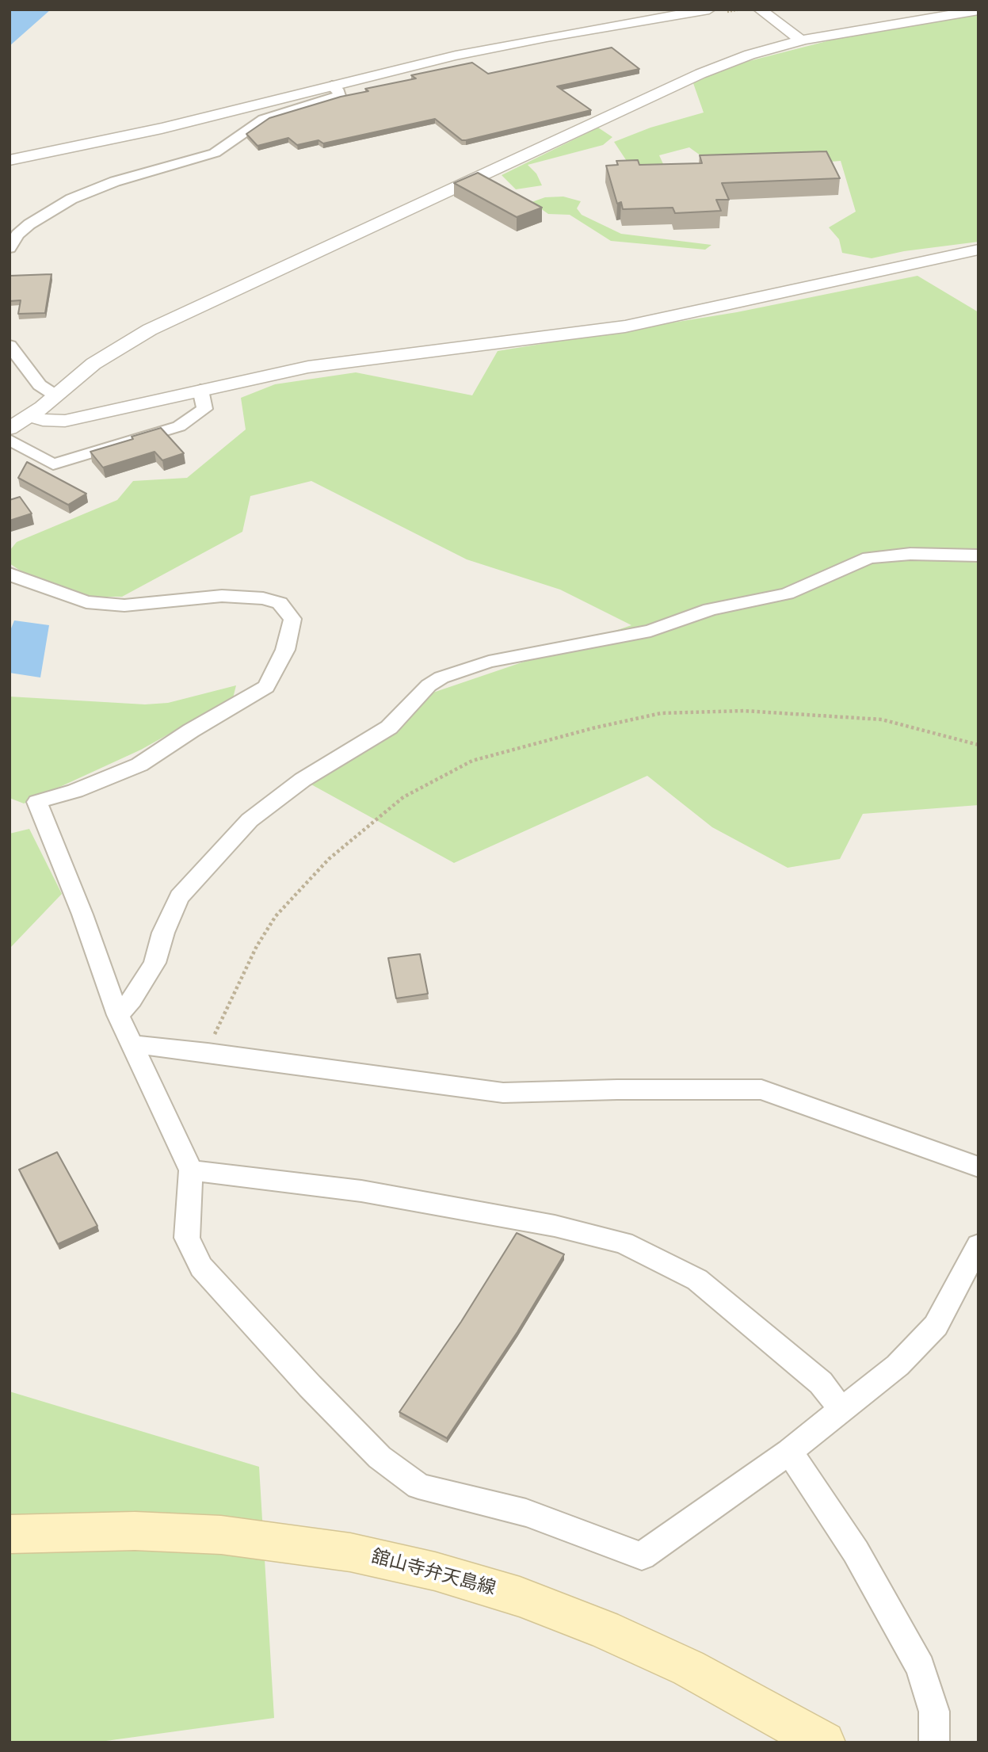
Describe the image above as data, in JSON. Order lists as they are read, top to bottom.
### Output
{
  "streets": {
    "main road": ["舘山寺弁天島線"]
  }
}
